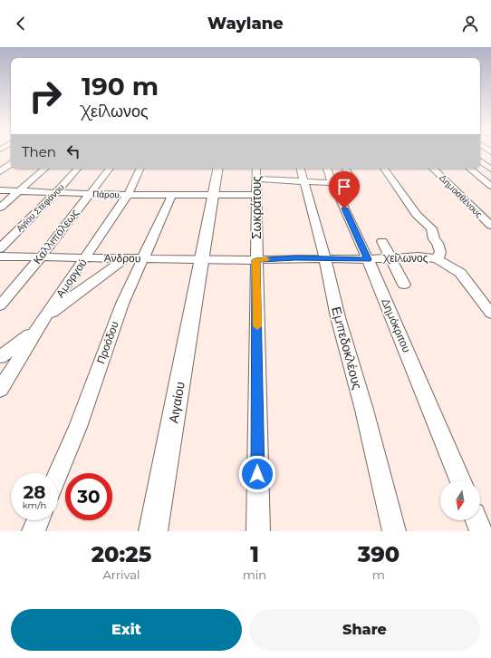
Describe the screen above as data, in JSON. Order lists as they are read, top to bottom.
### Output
{
  "streets": {
    "main road": ["Αιγαίου"],
    "street": [
      "Πάρου",
      "Δημοσθένους",
      "Αγίου Στεφάνου",
      "Σωκράτους",
      "Καλλιπόλεως",
      "Άνδρου",
      "Χείλωνος",
      "Αμοργού",
      "Δημόκριτου",
      "Προόδου",
      "Εμπεδοκλέους"
    ]
  },
  "crossings": [
    ["Πάρου", "Αγίου Στεφάνου"],
    ["Πάρου", "Σωκράτους"],
    ["Πάρου", "Καλλιπόλεως"],
    ["Πάρου", "Αμοργού"],
    ["Πάρου", "Προόδου"],
    ["Πάρου", "Αιγαίου"],
    ["Σωκράτους", "Χείλωνος"],
    ["Καλλιπόλεως", "Άνδρου"],
    ["Άνδρου", "Χείλωνος"],
    ["Άνδρου", "Αμοργού"],
    ["Άνδρου", "Προόδου"],
    ["Άνδρου", "Αιγαίου"],
    ["Χείλωνος", "Δημόκριτου"],
    ["Χείλωνος", "Εμπεδοκλέους"],
    ["Χείλωνος", "Αιγαίου"]
  ],
  "north": "bottom",
  "page": {
    "header": "Waylane",
    "turn": ["190 m", "Χείλωνος"],
    "then": "Then",
    "speed": "28 km/h",
    "limit": "30",
    "eta": [
      "20:25",
      "Arrival",
      "1",
      "min",
      "390",
      "m"
    ],
    "buttons": ["Exit", "Share"]
  }
}
